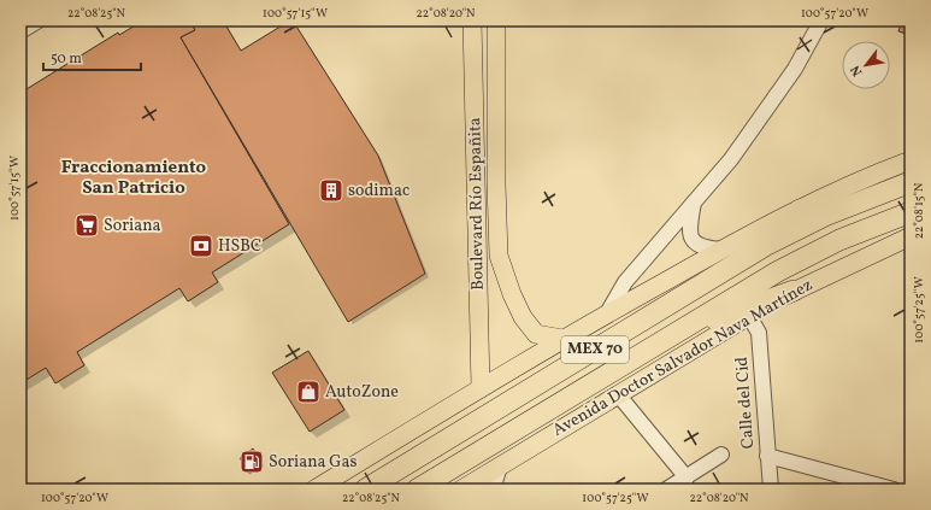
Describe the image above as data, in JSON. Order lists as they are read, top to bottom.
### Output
{
  "streets": {
    "highway": ["MEX 70", "Avenida Doctor Salvador Nava Martínez"],
    "main road": ["Boulevard Río Españita"],
    "street": ["Calle del Cid"]
  },
  "crossings": [
    ["Avenida Doctor Salvador Nava Martínez", "Calle del Cid"]
  ],
  "districts": ["Fraccionamiento San Patricio"],
  "places": {
    "building": ["sodimac"],
    "supermarket": ["Soriana"],
    "bank": ["HSBC"],
    "shop": ["AutoZone"],
    "fuel station": ["Soriana Gas"]
  },
  "scale_bar": "50 m",
  "north": "bottom left",
  "coordinates": [
    "22°08'25\"N",
    "100°57'15\"W",
    "22°08'20\"N",
    "100°57'20\"W",
    "22°08'15\"N",
    "100°57'25\"W"
  ]
}
